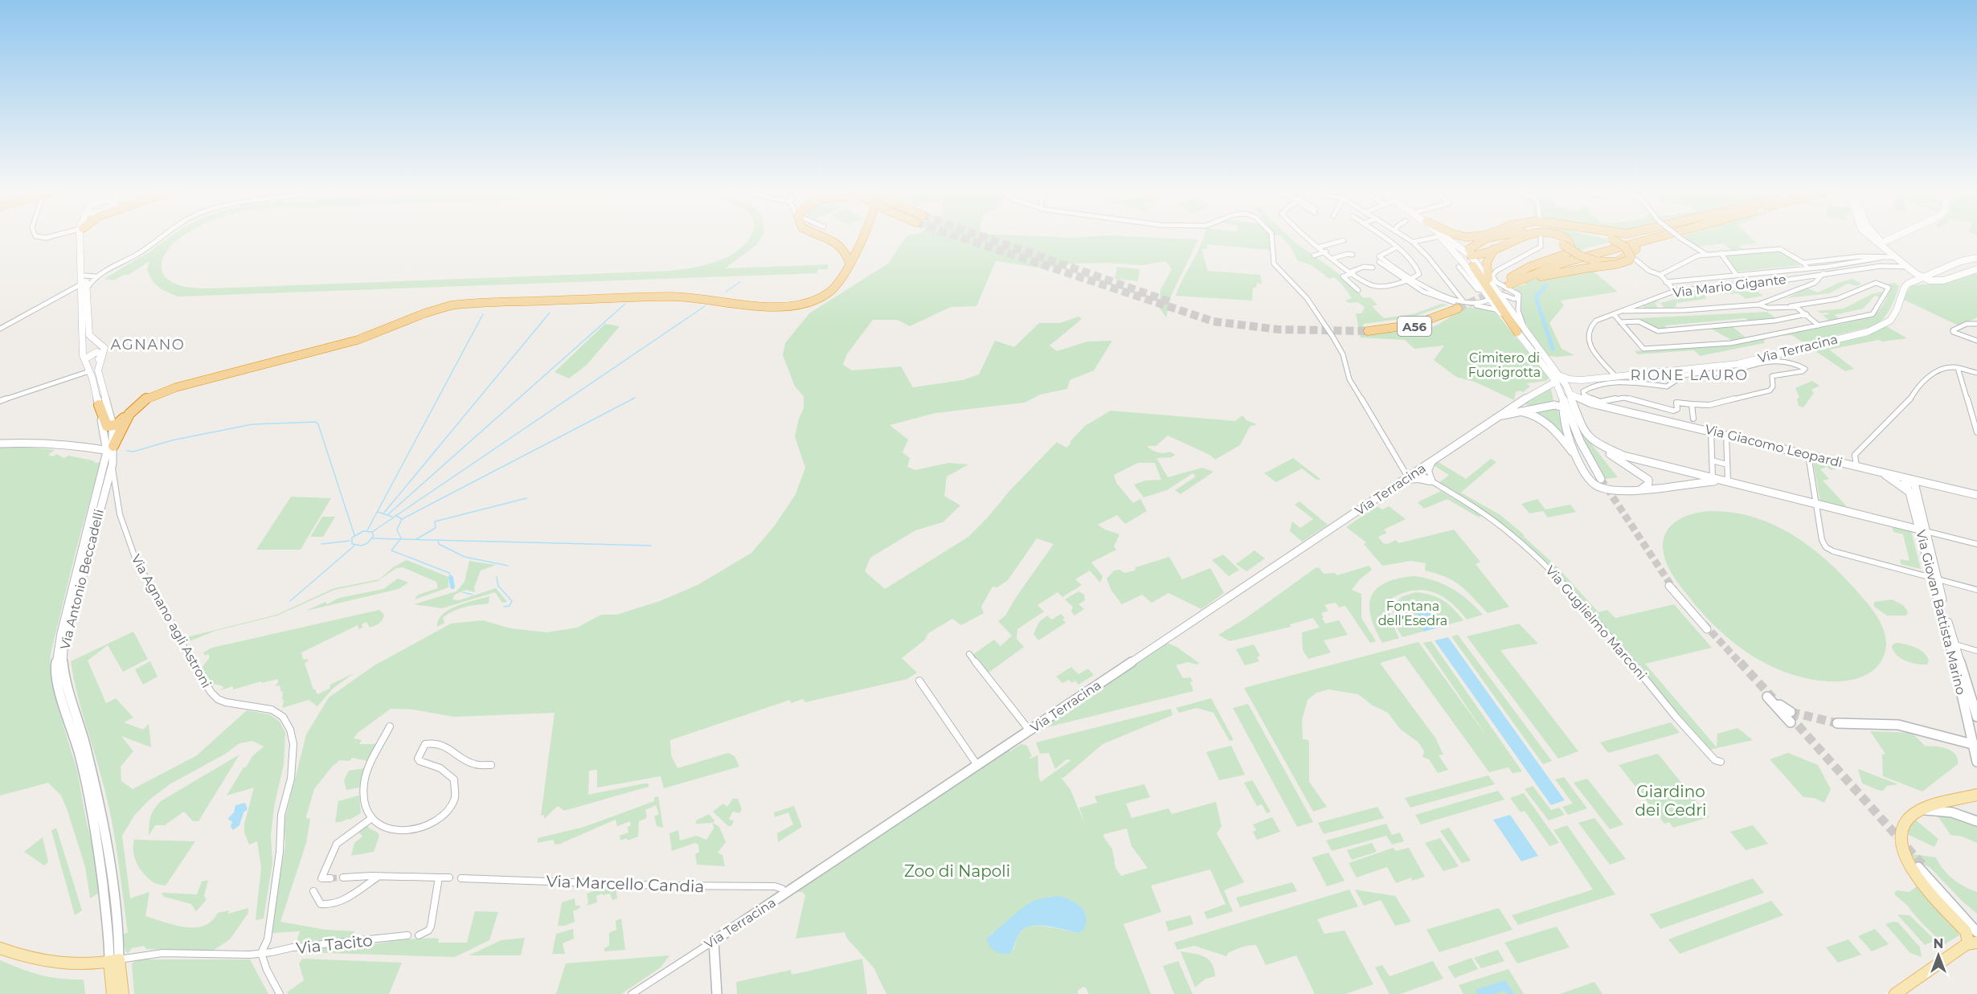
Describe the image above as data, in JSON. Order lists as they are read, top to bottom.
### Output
{
  "streets": {
    "highway": ["A56"],
    "main road": [
      "Via Terracina",
      "Via Giacomo Leopardi",
      "Via Antonio Beccadelli",
      "Via Giovan Battista Marino"
    ],
    "street": [
      "Via Mario Gigante",
      "Via Agnano agli Astroni",
      "Via Guglielmo Marconi",
      "Via Marcello Candia",
      "Via Tacito"
    ]
  },
  "crossings": [
    ["Via Mario Gigante", "Via Terracina"],
    ["Via Terracina", "Via Guglielmo Marconi"],
    ["Via Terracina", "Via Marcello Candia"],
    ["Via Giacomo Leopardi", "Via Giovan Battista Marino"],
    ["Via Antonio Beccadelli", "Via Agnano agli Astroni"],
    ["Via Antonio Beccadelli", "Via Tacito"],
    ["Via Agnano agli Astroni", "Via Tacito"]
  ],
  "districts": ["AGNANO", "RIONE LAURO"],
  "parks": [
    "Cimitero di Fuorigrotta",
    "Fontana dell'Esedra",
    "Giardino dei Cedri",
    "Zoo di Napoli"
  ],
  "north": "top"
}
